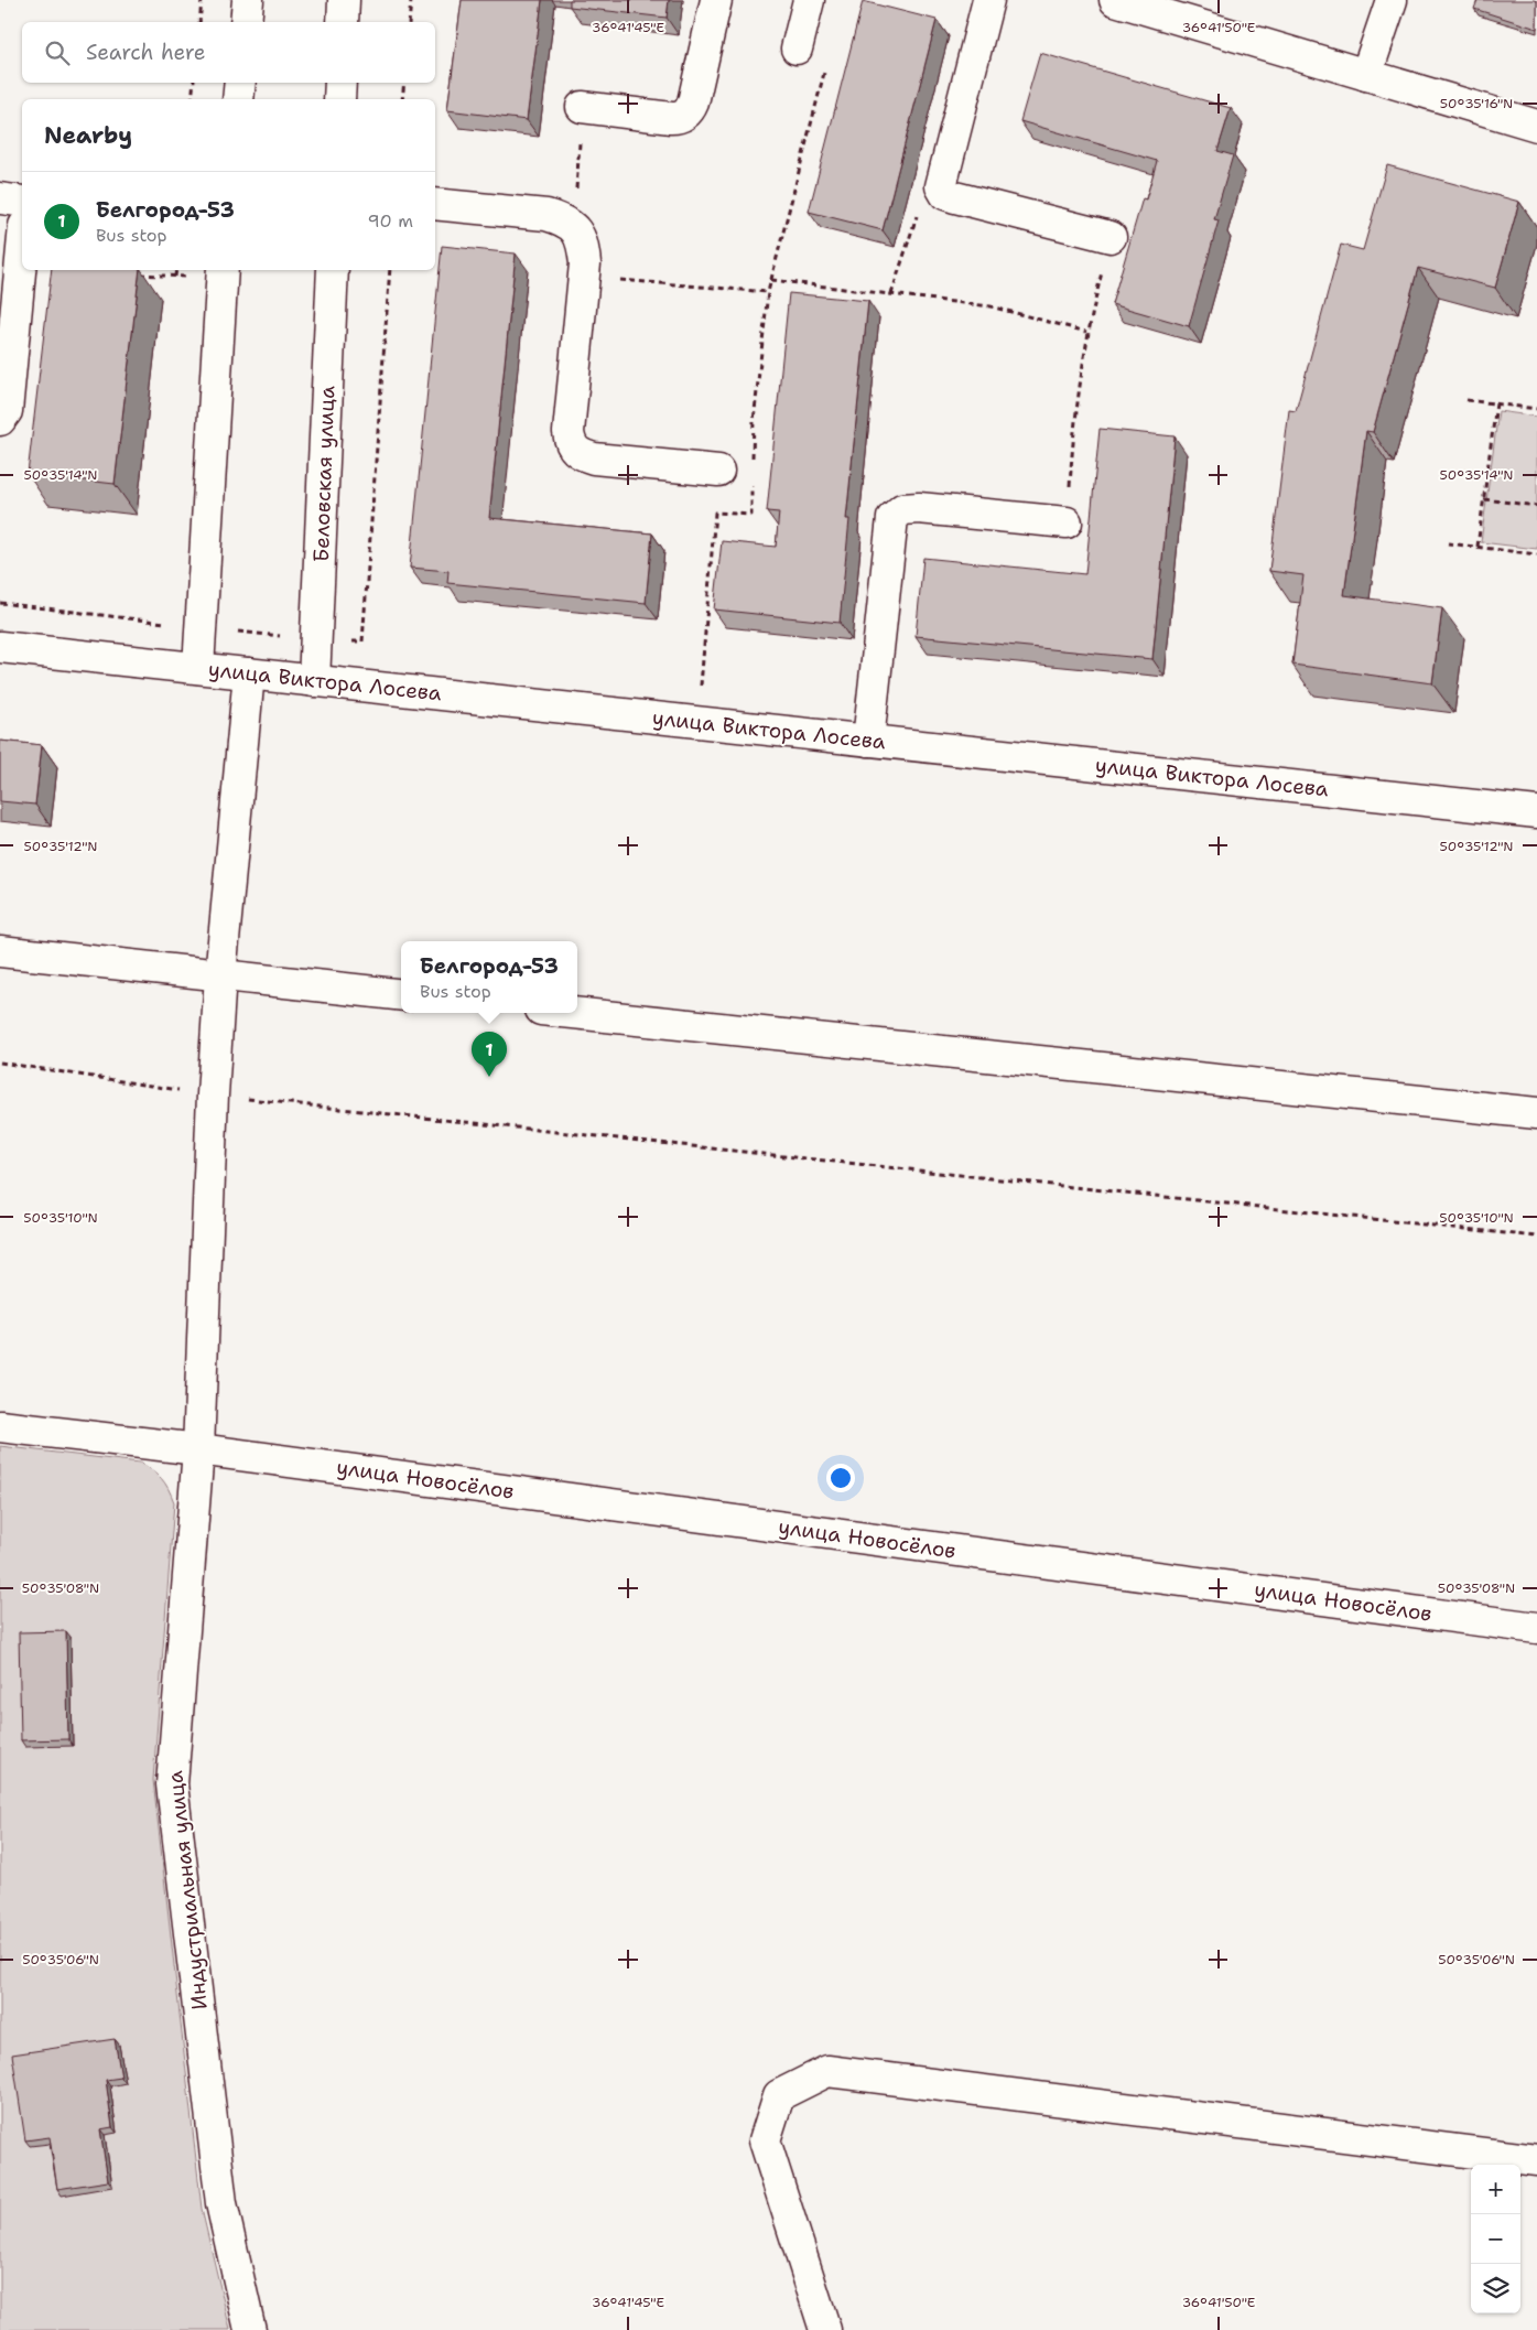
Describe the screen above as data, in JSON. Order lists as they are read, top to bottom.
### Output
{
  "streets": {
    "street": [
      "Беловская улица",
      "улица Виктора Лосева",
      "улица Новосёлов",
      "Индустриальная улица"
    ]
  },
  "crossings": [
    ["Беловская улица", "улица Виктора Лосева"],
    ["улица Виктора Лосева", "Индустриальная улица"],
    ["улица Новосёлов", "Индустриальная улица"]
  ],
  "page": {
    "search": "Search here",
    "heading": "Nearby",
    "list": [
      {
        "mark": "1",
        "name": "Белгород-53",
        "note": "Bus stop",
        "value": "90 m"
      }
    ],
    "popup": ["Белгород-53", "Bus stop"],
    "pins": "1",
    "map_buttons": ["+", "−"]
  },
  "coordinates": [
    "36°41'45\"E",
    "36°41'50\"E",
    "50°35'16\"N",
    "50°35'14\"N",
    "50°35'12\"N",
    "50°35'10\"N",
    "50°35'08\"N",
    "50°35'06\"N"
  ]
}
